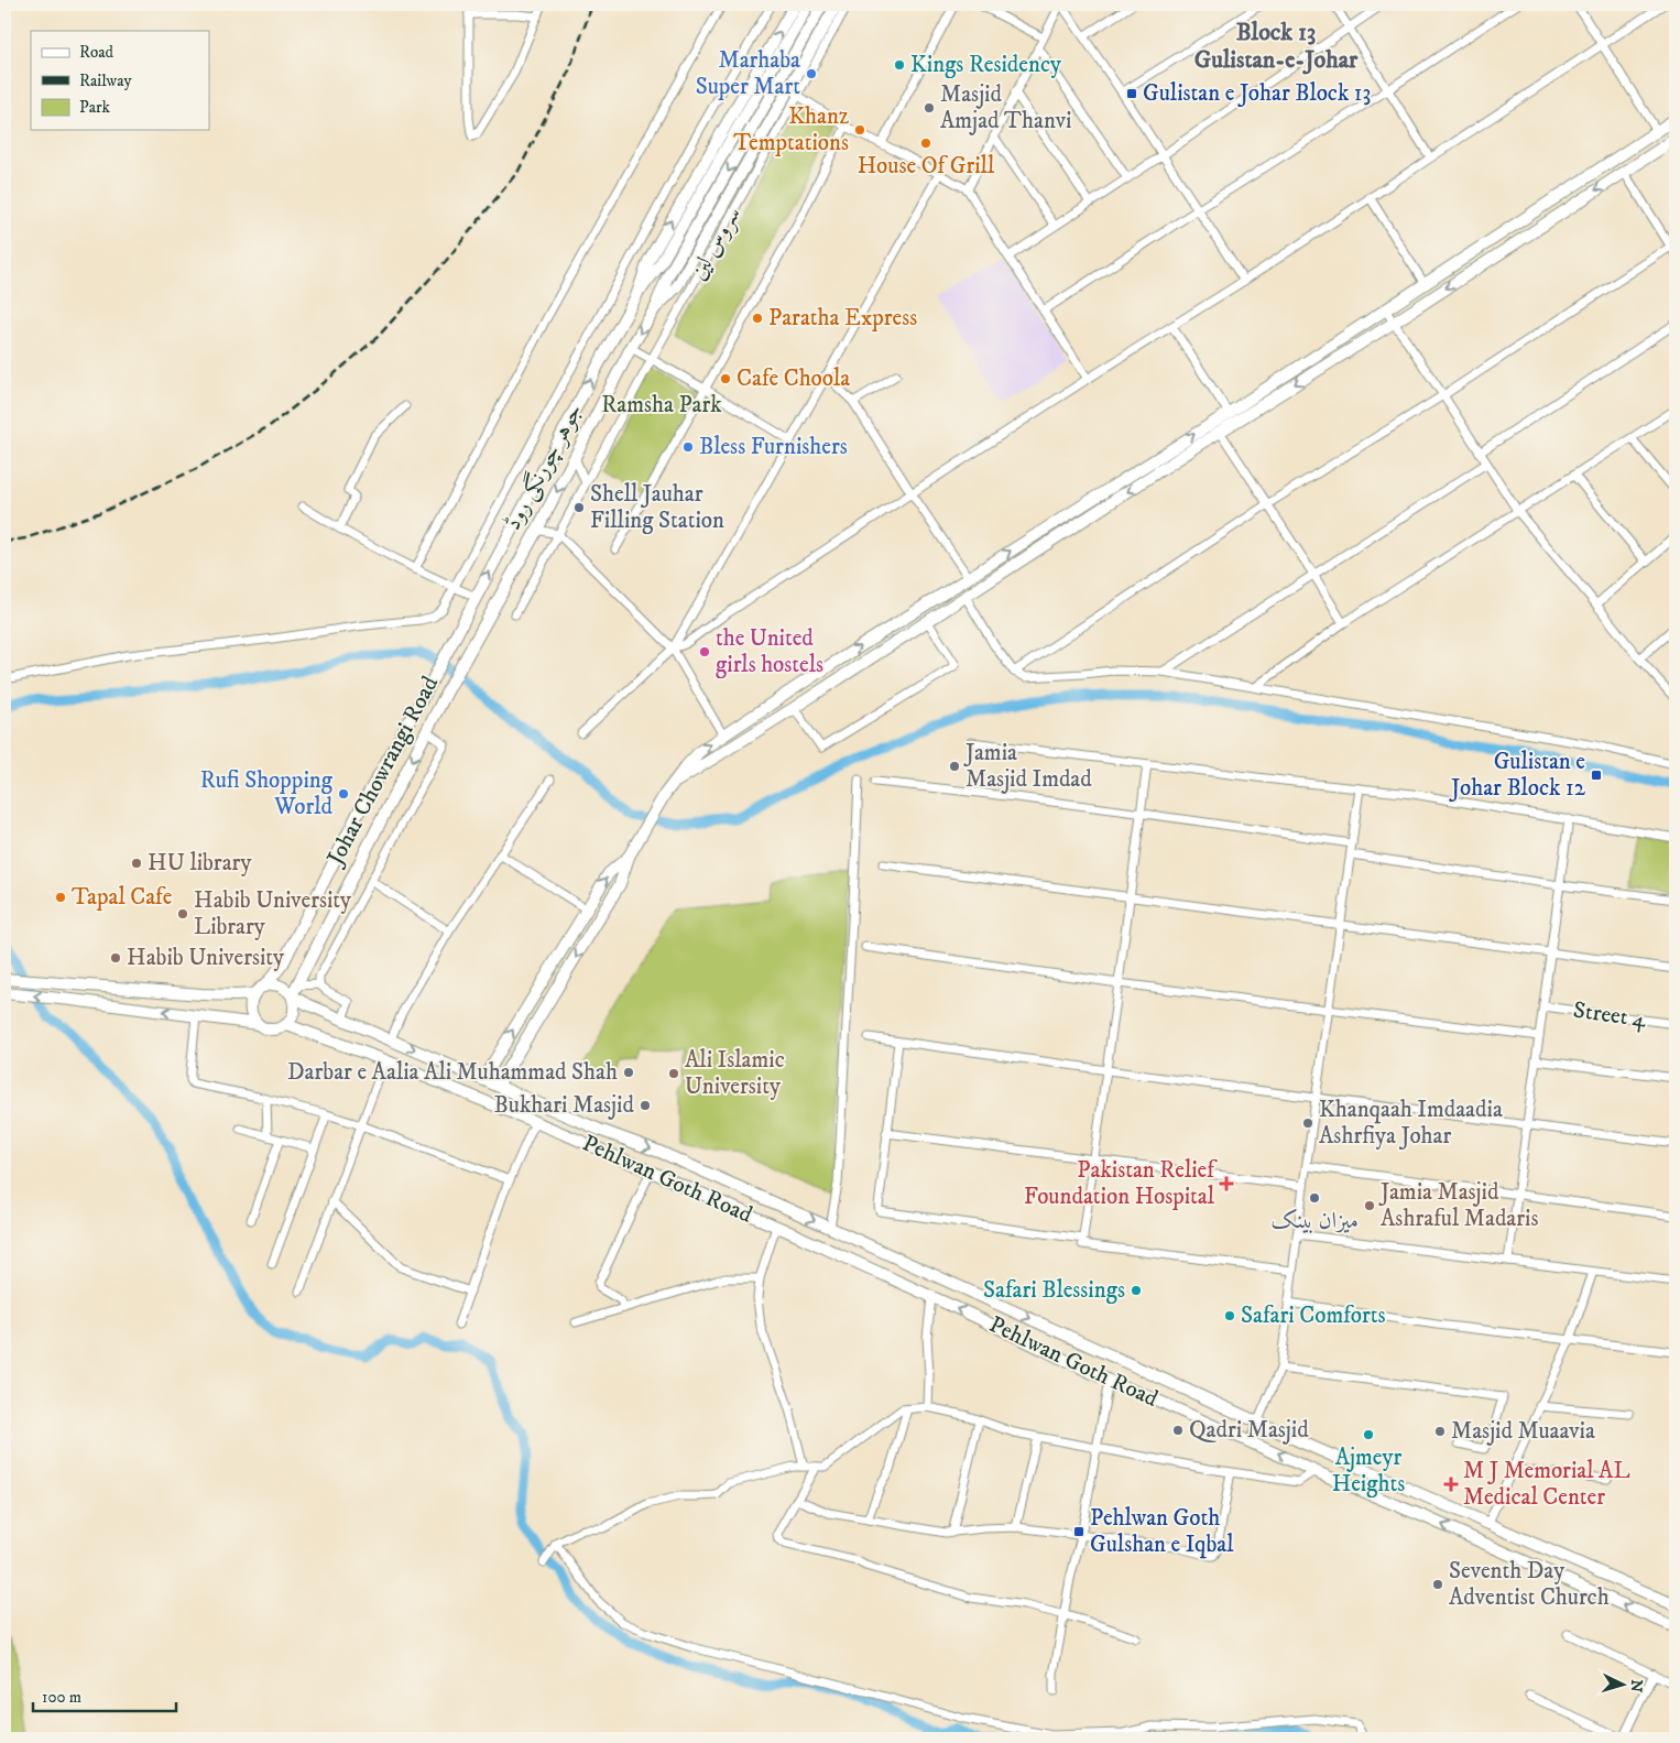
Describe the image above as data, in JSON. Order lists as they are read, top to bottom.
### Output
{
  "streets": {
    "main road": ["جوہر چورنگی روڈ", "Johar Chowrangi Road", "Pehlwan Goth Road"],
    "street": ["سروس لین", "Street 4"]
  },
  "crossings": [
    ["جوہر چورنگی روڈ", "Johar Chowrangi Road"],
    ["Johar Chowrangi Road", "Pehlwan Goth Road"]
  ],
  "districts": ["Block 13 Gulistan-e-Johar"],
  "parks": ["Ramsha Park"],
  "places": {
    "other": [
      "Kings Residency",
      "Marhaba Super Mart",
      "Masjid Amjad Thanvi",
      "Khanz Temptations",
      "House Of Grill",
      "Paratha Express",
      "Cafe Choola",
      "Bless Furnishers",
      "Shell Jauhar Filling Station",
      "the United girls hostels",
      "Jamia Masjid Imdad",
      "Rufi Shopping World",
      "HU library",
      "Tapal Cafe",
      "Habib University Library",
      "Habib University",
      "Darbar e Aalia Ali Muhammad Shah",
      "Ali Islamic University",
      "Bukhari Masjid",
      "Khanqaah Imdaadia Ashrfiya Johar",
      "میزان بینک",
      "Jamia Masjid Ashraful Madaris",
      "Safari Blessings",
      "Safari Comforts",
      "Qadri Masjid",
      "Masjid Muaavia",
      "Ajmeyr Heights",
      "Seventh Day Adventist Church"
    ],
    "transit": ["Gulistan e Johar Block 13", "Gulistan e Johar Block 12", "Pehlwan Goth Gulshan e Iqbal"],
    "health": ["Pakistan Relief Foundation Hospital", "M J Memorial AL Medical Center"]
  },
  "legend": ["Road", "Railway", "Park"],
  "scale_bar": "100 m",
  "north": "right"
}
